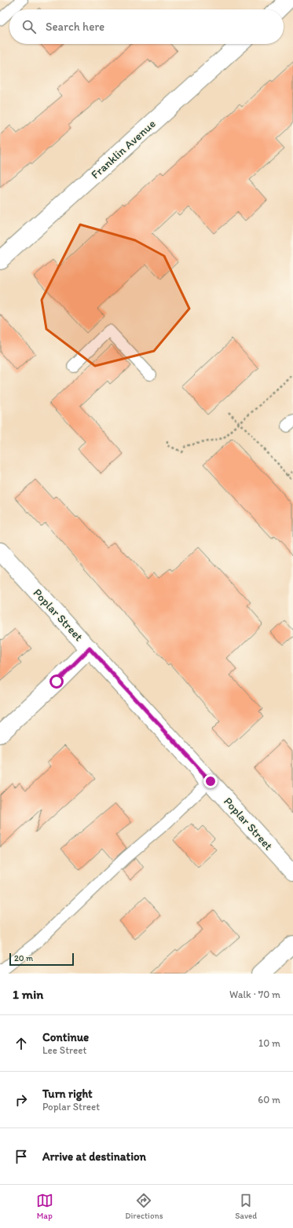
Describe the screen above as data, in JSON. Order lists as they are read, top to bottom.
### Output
{
  "streets": {
    "street": ["Franklin Avenue", "Poplar Street"]
  },
  "scale_bar": "20 m",
  "page": {
    "search": "Search here",
    "scale": "20 m",
    "heading": ["1 min", "Walk · 70 m"],
    "list": [
      ["Continue", "Lee Street", "10 m"],
      ["Turn right", "Poplar Street", "60 m"],
      "Arrive at destination"
    ],
    "nav": ["Map", "Directions", "Saved"]
  }
}
